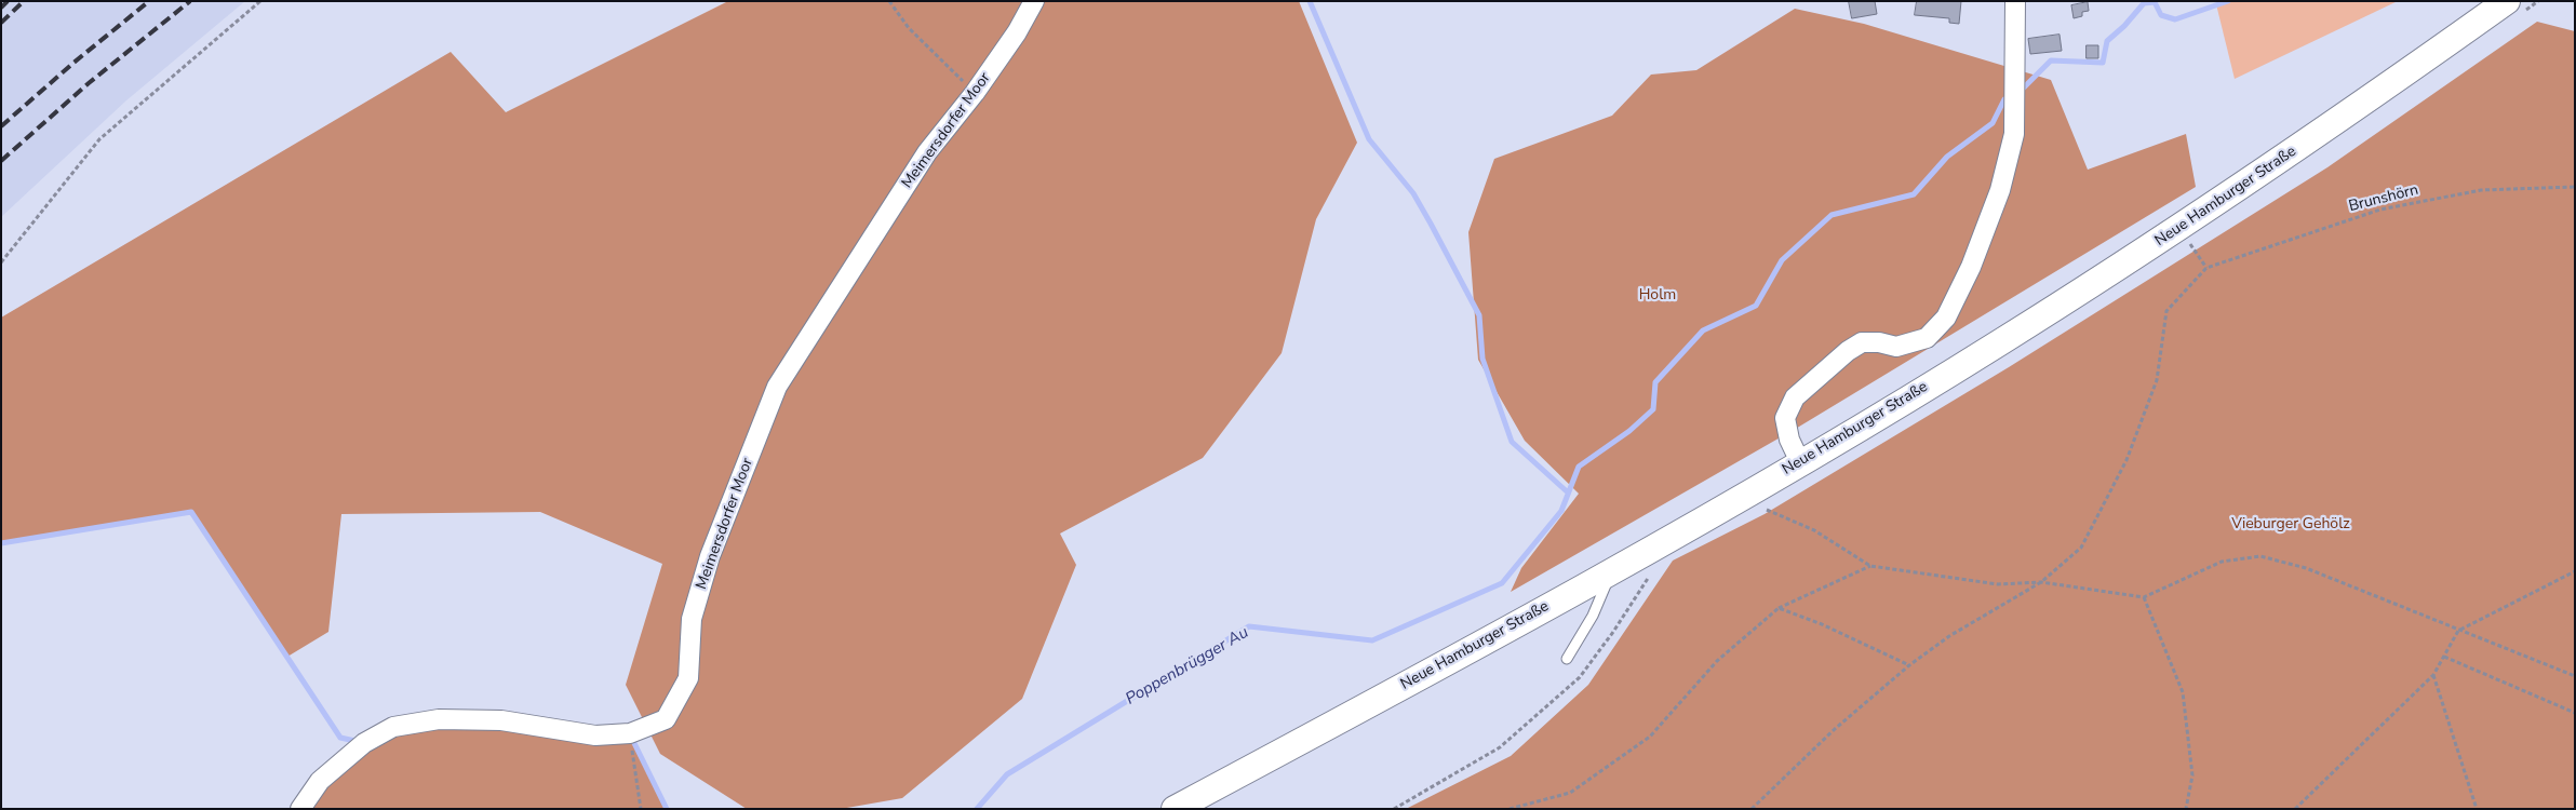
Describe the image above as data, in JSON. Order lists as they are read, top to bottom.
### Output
{
  "streets": {
    "main road": ["Neue Hamburger Straße"],
    "street": ["Meimersdorfer Moor"],
    "path": ["Brunshörn"]
  },
  "water": ["Poppenbrügger Au"],
  "parks": ["Holm", "Vieburger Gehölz"]
}
